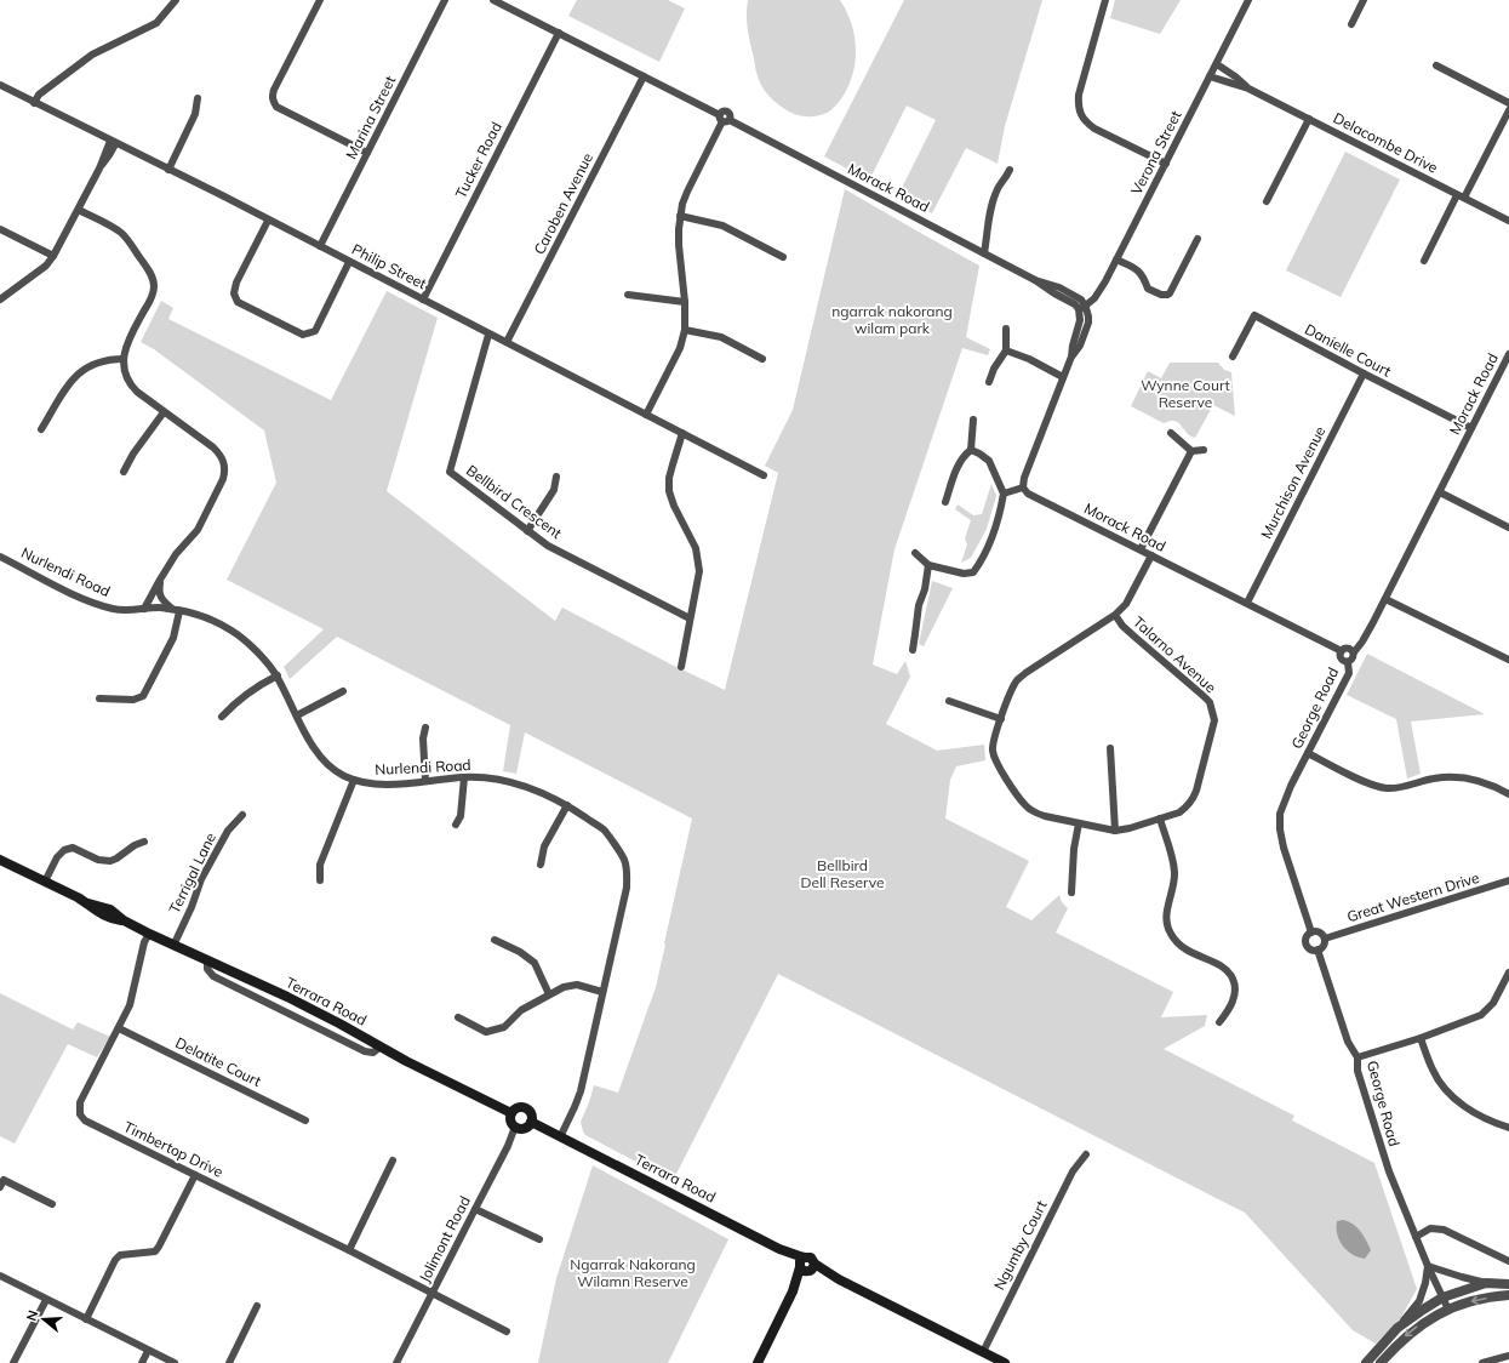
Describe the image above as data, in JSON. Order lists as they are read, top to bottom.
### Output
{
  "streets": {
    "main road": ["Terrara Road"],
    "street": [
      "Marina Street",
      "Delacombe Drive",
      "Verona Street",
      "Tucker Road",
      "Morack Road",
      "Caroben Avenue",
      "Philip Street",
      "Danielle Court",
      "Murchison Avenue",
      "Bellbird Crescent",
      "Nurlendi Road",
      "Talarno Avenue",
      "George Road",
      "Terrigal Lane",
      "Great Western Drive",
      "Delatite Court",
      "Timbertop Drive",
      "Jolimont Road",
      "Ngumby Court"
    ]
  },
  "crossings": [
    ["Marina Street", "Philip Street"],
    ["Delacombe Drive", "Verona Street"],
    ["Verona Street", "Morack Road"],
    ["Tucker Road", "Morack Road"],
    ["Tucker Road", "Philip Street"],
    ["Morack Road", "Caroben Avenue"],
    ["Morack Road", "Danielle Court"],
    ["Morack Road", "Murchison Avenue"],
    ["Morack Road", "Talarno Avenue"],
    ["Morack Road", "George Road"],
    ["Caroben Avenue", "Philip Street"],
    ["Philip Street", "Bellbird Crescent"],
    ["Danielle Court", "Murchison Avenue"],
    ["Nurlendi Road", "Terrara Road"],
    ["George Road", "Great Western Drive"],
    ["Terrigal Lane", "Terrara Road"],
    ["Terrara Road", "Timbertop Drive"],
    ["Terrara Road", "Jolimont Road"],
    ["Terrara Road", "Ngumby Court"],
    ["Delatite Court", "Timbertop Drive"],
    ["Timbertop Drive", "Jolimont Road"]
  ],
  "parks": [
    "ngarrak nakorang wilam park",
    "Wynne Court Reserve",
    "Bellbird Dell Reserve",
    "Ngarrak Nakorang Wilamn Reserve"
  ],
  "north": "left"
}
